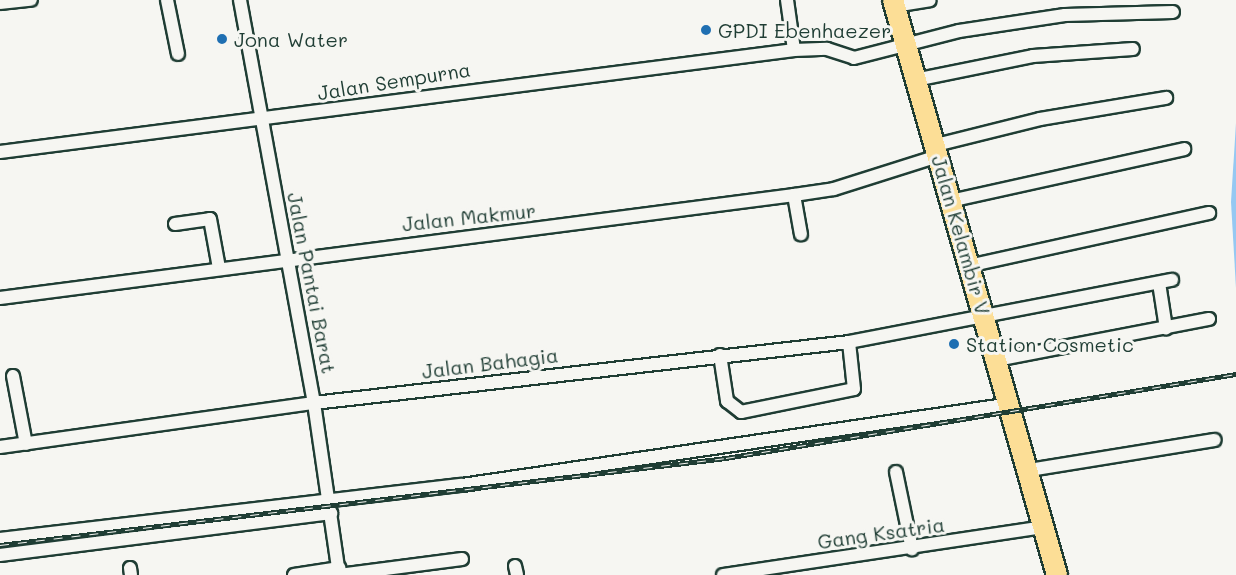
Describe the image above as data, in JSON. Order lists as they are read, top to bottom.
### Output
{
  "streets": {
    "main road": ["Jalan Kelambir V"],
    "street": [
      "Jalan Sempurna",
      "Jalan Makmur",
      "Jalan Pantai Barat",
      "Jalan Bahagia",
      "Gang Ksatria"
    ]
  },
  "crossings": [
    ["Jalan Sempurna", "Jalan Kelambir V"],
    ["Jalan Sempurna", "Jalan Pantai Barat"],
    ["Jalan Makmur", "Jalan Kelambir V"],
    ["Jalan Makmur", "Jalan Pantai Barat"],
    ["Jalan Kelambir V", "Jalan Bahagia"],
    ["Jalan Kelambir V", "Gang Ksatria"],
    ["Jalan Pantai Barat", "Jalan Bahagia"]
  ],
  "places": ["GPDI Ebenhaezer", "Jona Water", "Station Cosmetic"]
}
